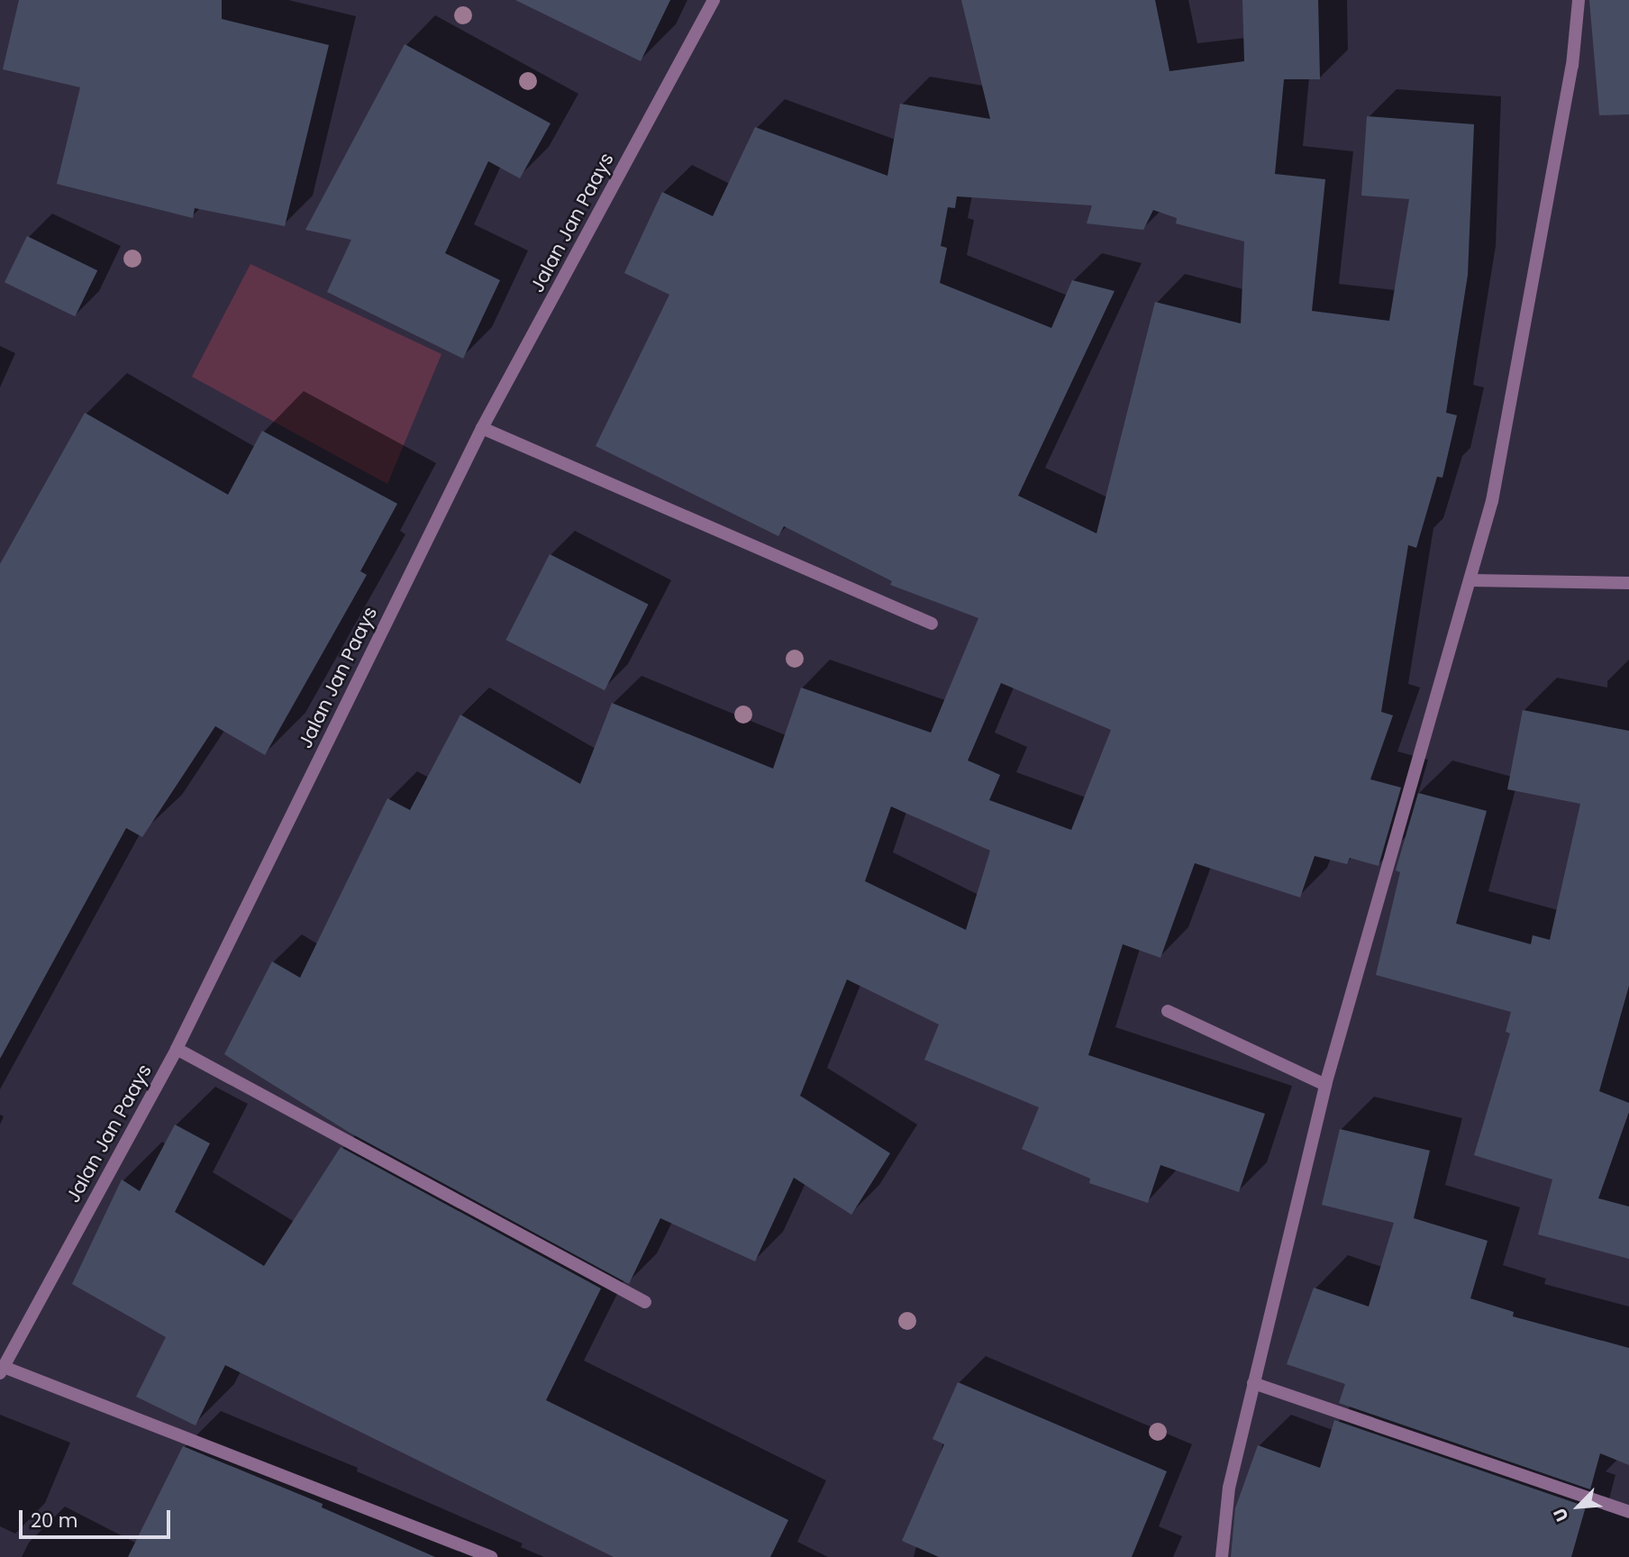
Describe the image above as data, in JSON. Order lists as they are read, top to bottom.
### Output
{
  "streets": {
    "street": ["Jalan Jan Paays"]
  },
  "scale_bar": "20 m",
  "north": "bottom left"
}
